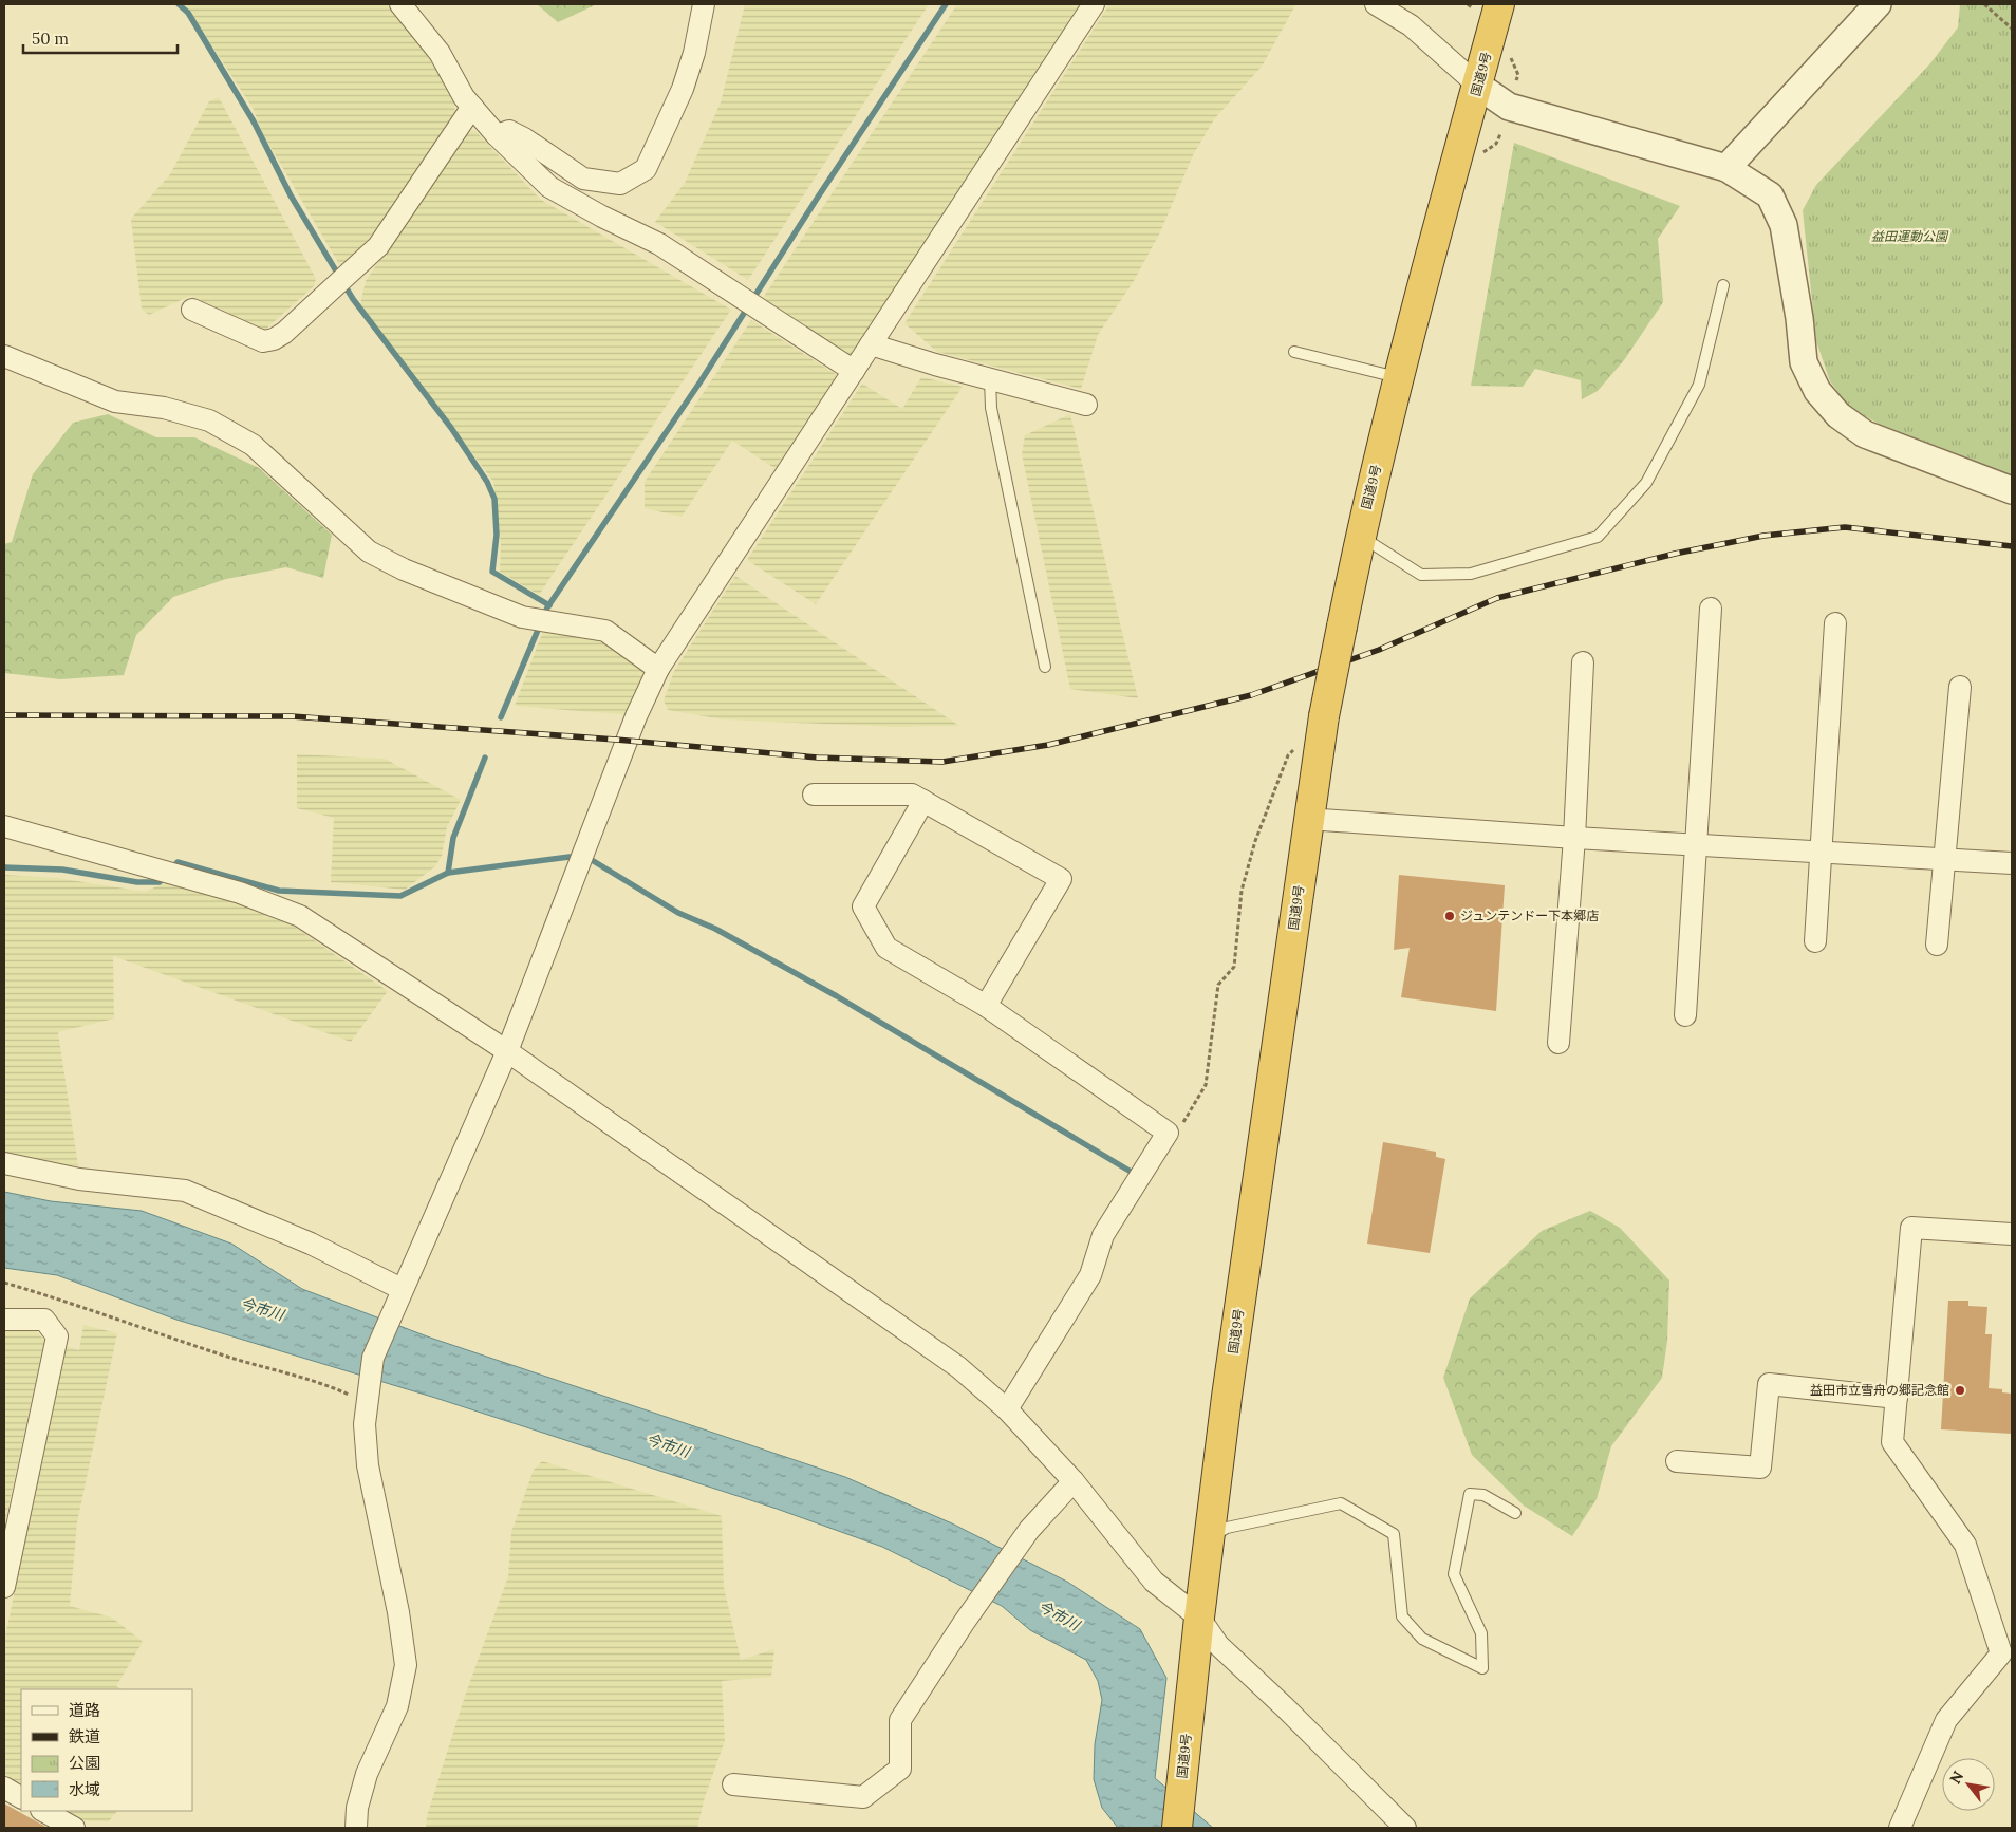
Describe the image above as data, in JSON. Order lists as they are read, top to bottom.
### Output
{
  "streets": {
    "highway": ["国道9号"]
  },
  "water": ["今市川"],
  "parks": ["益田運動公園"],
  "places": ["ジュンテンドー下本郷店", "益田市立雪舟の郷記念館"],
  "legend": [
    "道路",
    "鉄道",
    "公園",
    "水域"
  ],
  "scale_bar": "50 m",
  "north": "top left"
}
